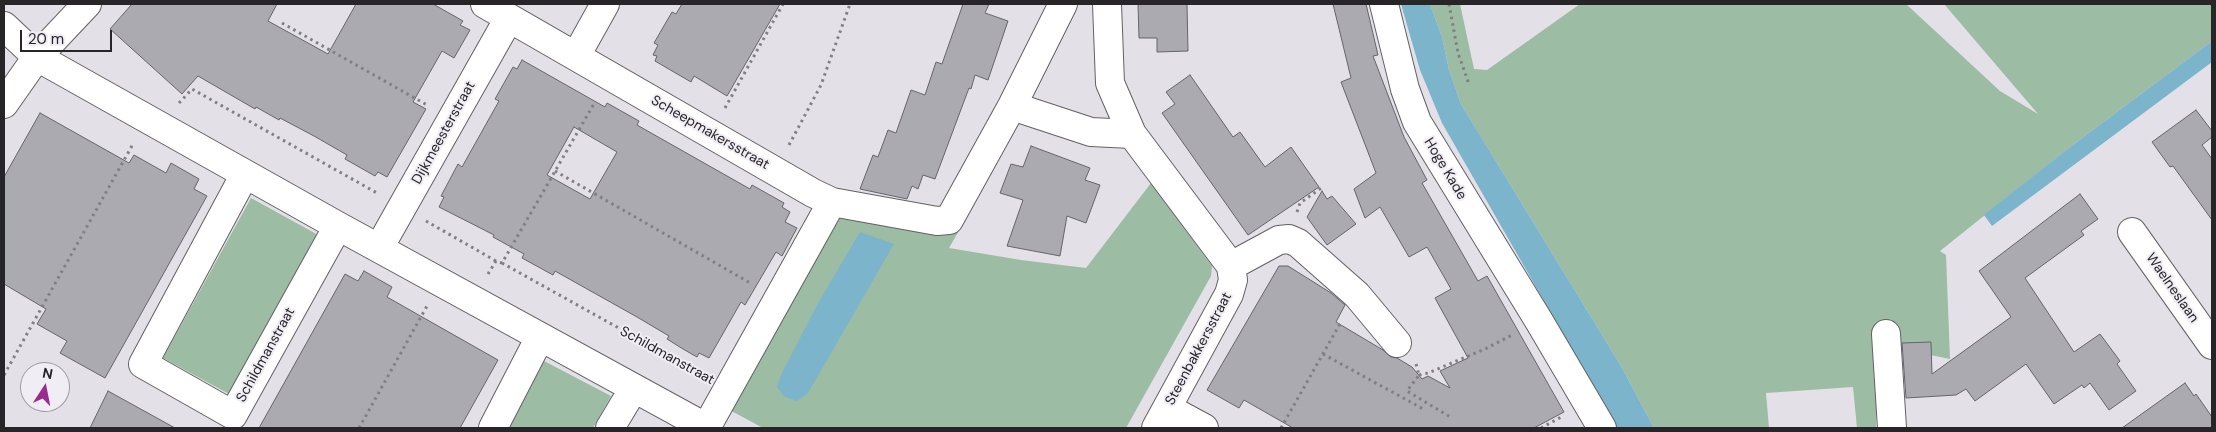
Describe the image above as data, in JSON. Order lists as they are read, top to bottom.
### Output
{
  "streets": {
    "street": [
      "Dijkmeesterstraat",
      "Scheepmakersstraat",
      "Hoge Kade",
      "Waelneslaan",
      "Steenbakkersstraat",
      "Schildmanstraat"
    ]
  },
  "crossings": [
    ["Dijkmeesterstraat", "Scheepmakersstraat"]
  ],
  "scale_bar": "20 m",
  "north": "top"
}
